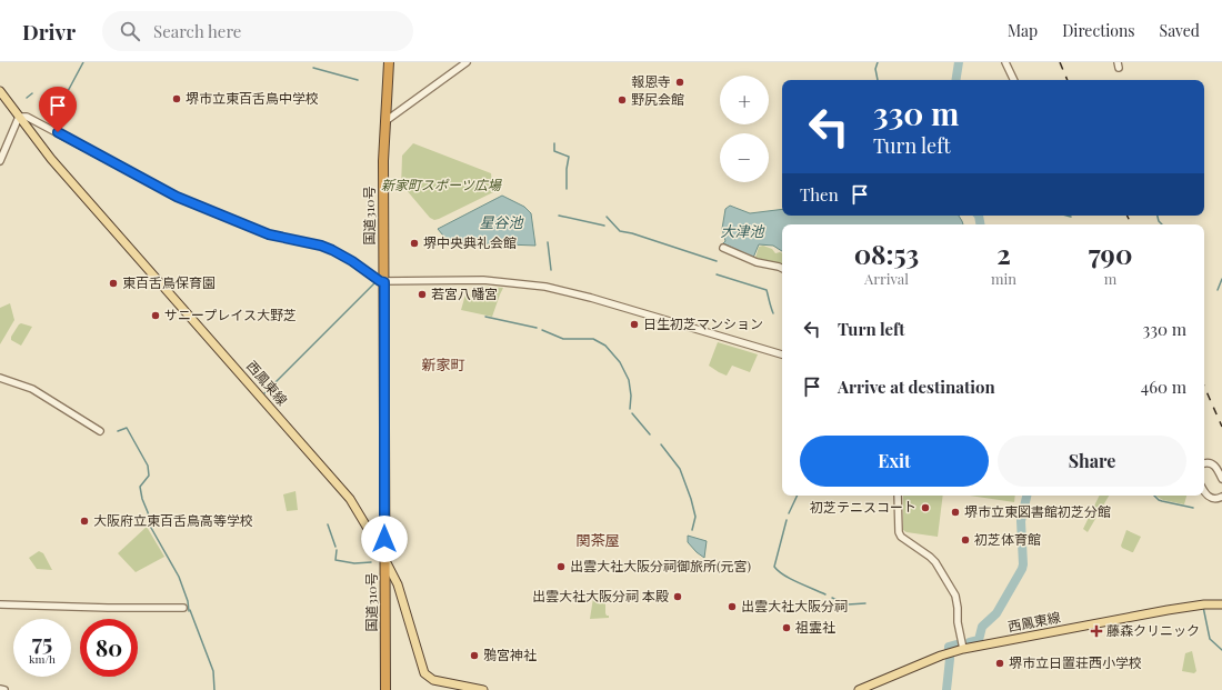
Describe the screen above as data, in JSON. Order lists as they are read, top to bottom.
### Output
{
  "streets": {
    "highway": ["国道310号"],
    "main road": ["西鳳東線"]
  },
  "crossings": [
    ["国道310号", "西鳳東線"]
  ],
  "districts": ["新家町", "関茶屋"],
  "water": ["星谷池", "大津池"],
  "parks": ["新家町スポーツ広場"],
  "places": {
    "other": [
      "報恩寺",
      "堺市立東百舌鳥中学校",
      "野尻会館",
      "堺中央典礼会館",
      "東百舌鳥保育園",
      "若宮八幡宮",
      "サニープレイス大野芝",
      "日生初芝マンション",
      "初芝テニスコート",
      "堺市立東図書館初芝分館",
      "大阪府立東百舌鳥高等学校",
      "初芝体育館",
      "出雲大社大阪分祠御旅所(元宮)",
      "出雲大社大阪分祠 本殿",
      "出雲大社大阪分祠",
      "祖霊社",
      "鴉宮神社",
      "堺市立日置荘西小学校"
    ],
    "health": ["藤森クリニック"]
  },
  "page": {
    "header": "Drivr",
    "search": "Search here",
    "nav": ["Map", "Directions", "Saved"],
    "map_buttons": ["+", "−"],
    "turn": ["330 m", "Turn left"],
    "then": "Then",
    "eta": [
      "08:53",
      "Arrival",
      "2",
      "min",
      "790",
      "m"
    ],
    "list": [
      {
        "name": "Turn left",
        "value": "330 m"
      },
      {
        "name": "Arrive at destination",
        "value": "460 m"
      }
    ],
    "buttons": ["Exit", "Share"],
    "speed": "75 km/h",
    "limit": "80"
  }
}
